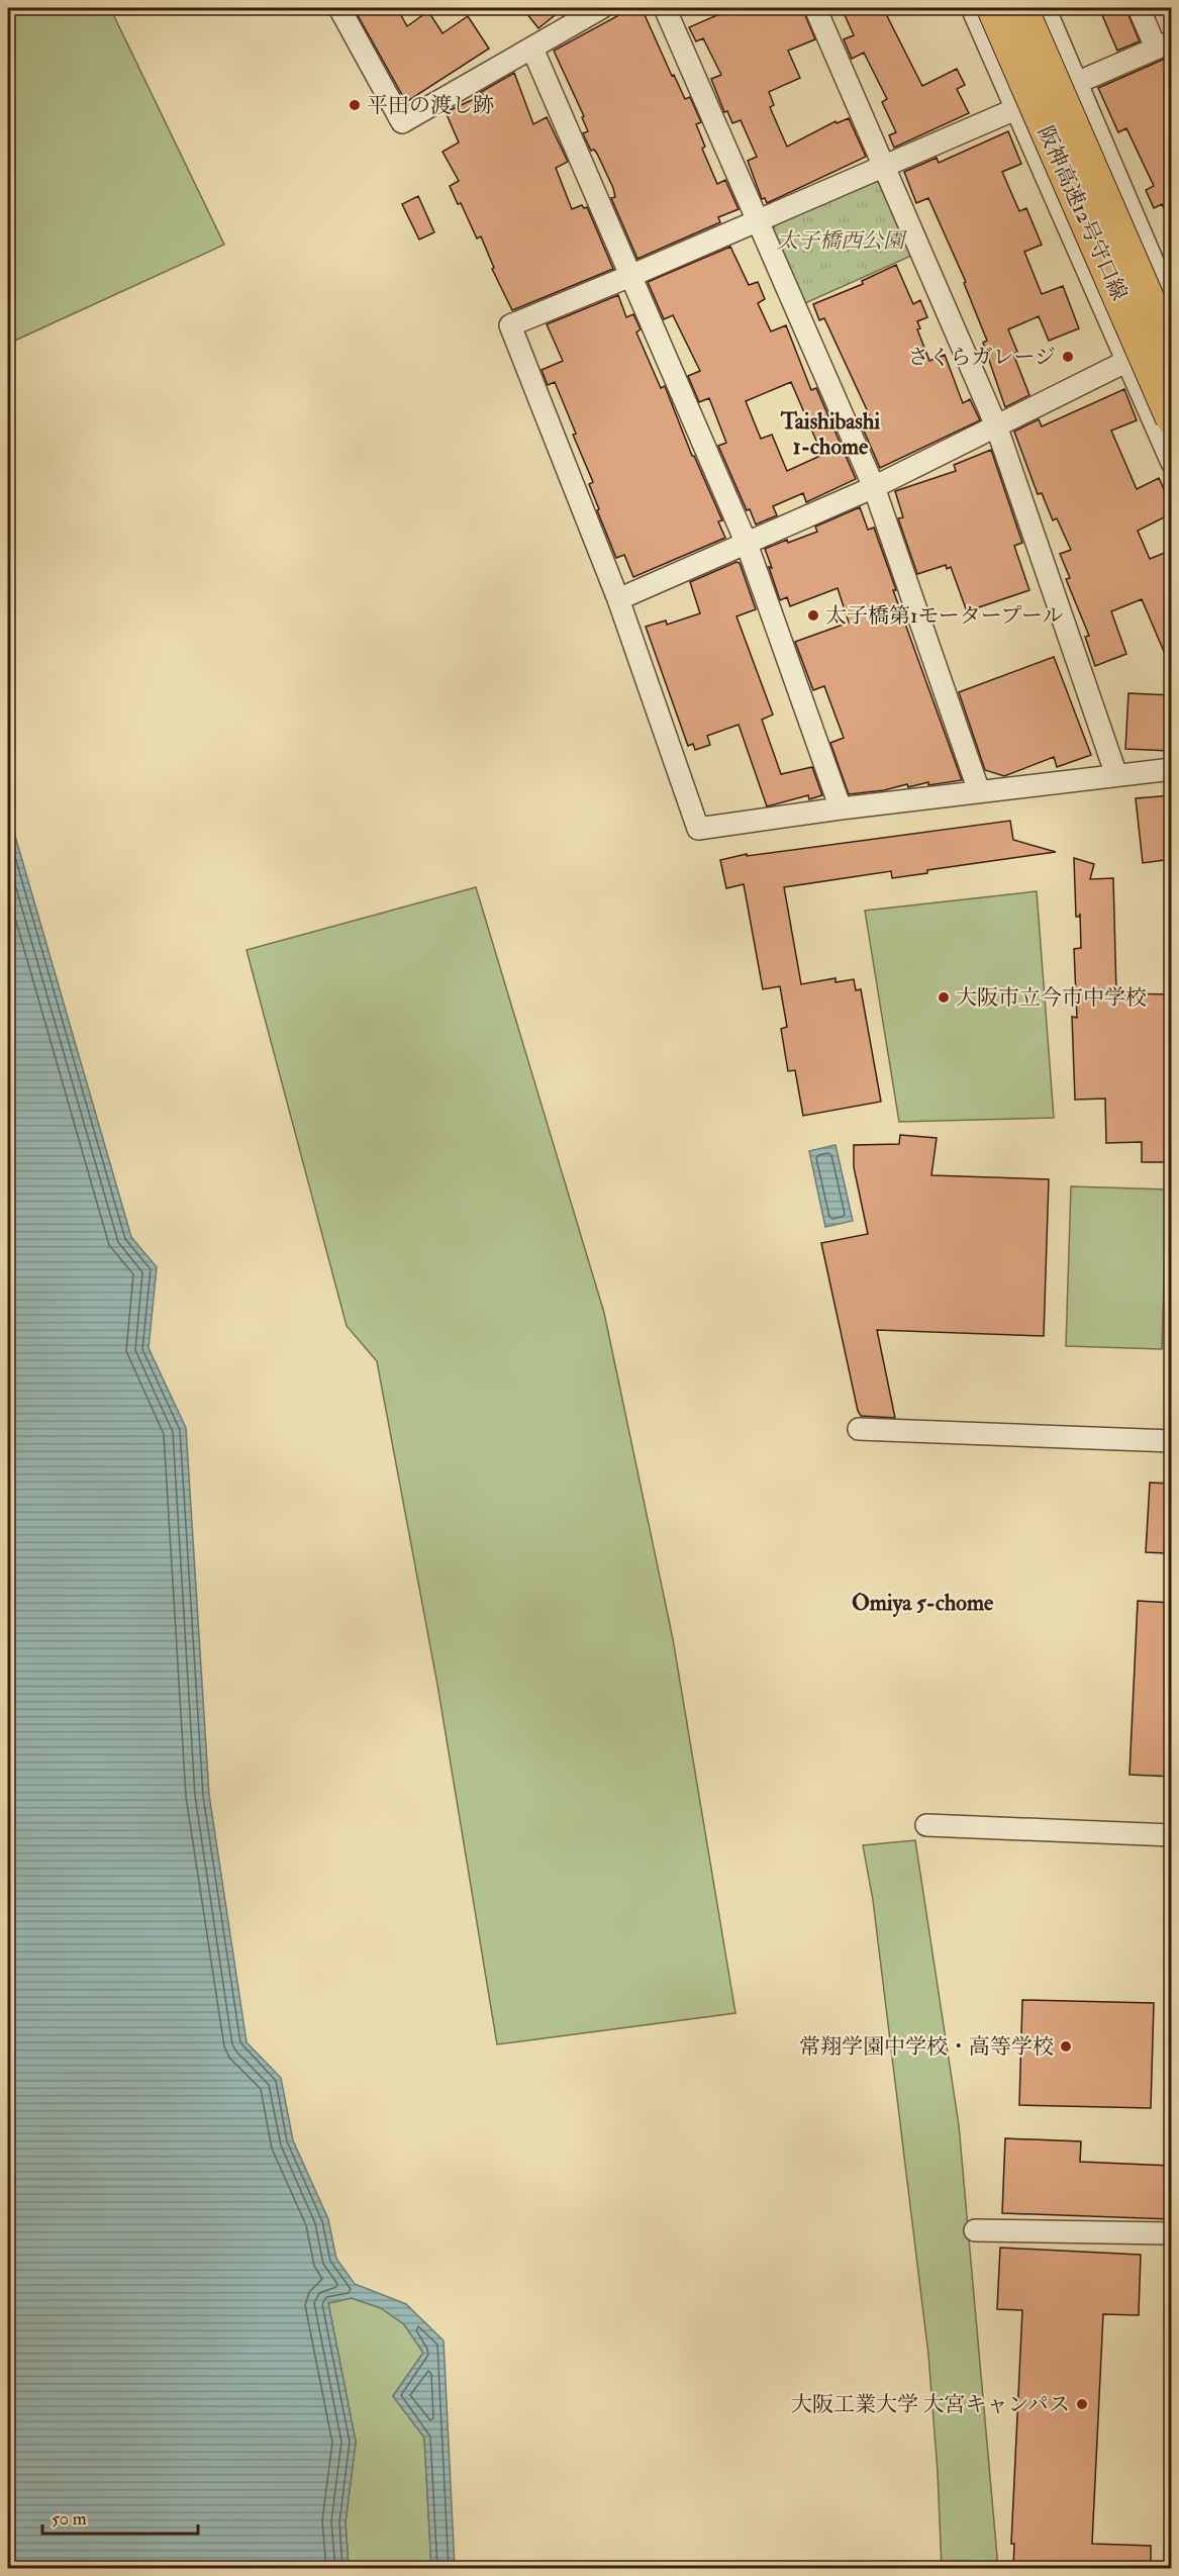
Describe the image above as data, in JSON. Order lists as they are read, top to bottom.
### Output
{
  "streets": {
    "highway": ["阪神高速12号守口線"]
  },
  "districts": ["Taishibashi 1-chome", "Omiya 5-chome"],
  "parks": ["太子橋西公園"],
  "places": [
    "平田の渡し跡",
    "さくらガレージ",
    "太子橋第1モータープール",
    "大阪市立今市中学校",
    "常翔学園中学校・高等学校",
    "大阪工業大学 大宮キャンパス"
  ],
  "scale_bar": "50 m"
}
